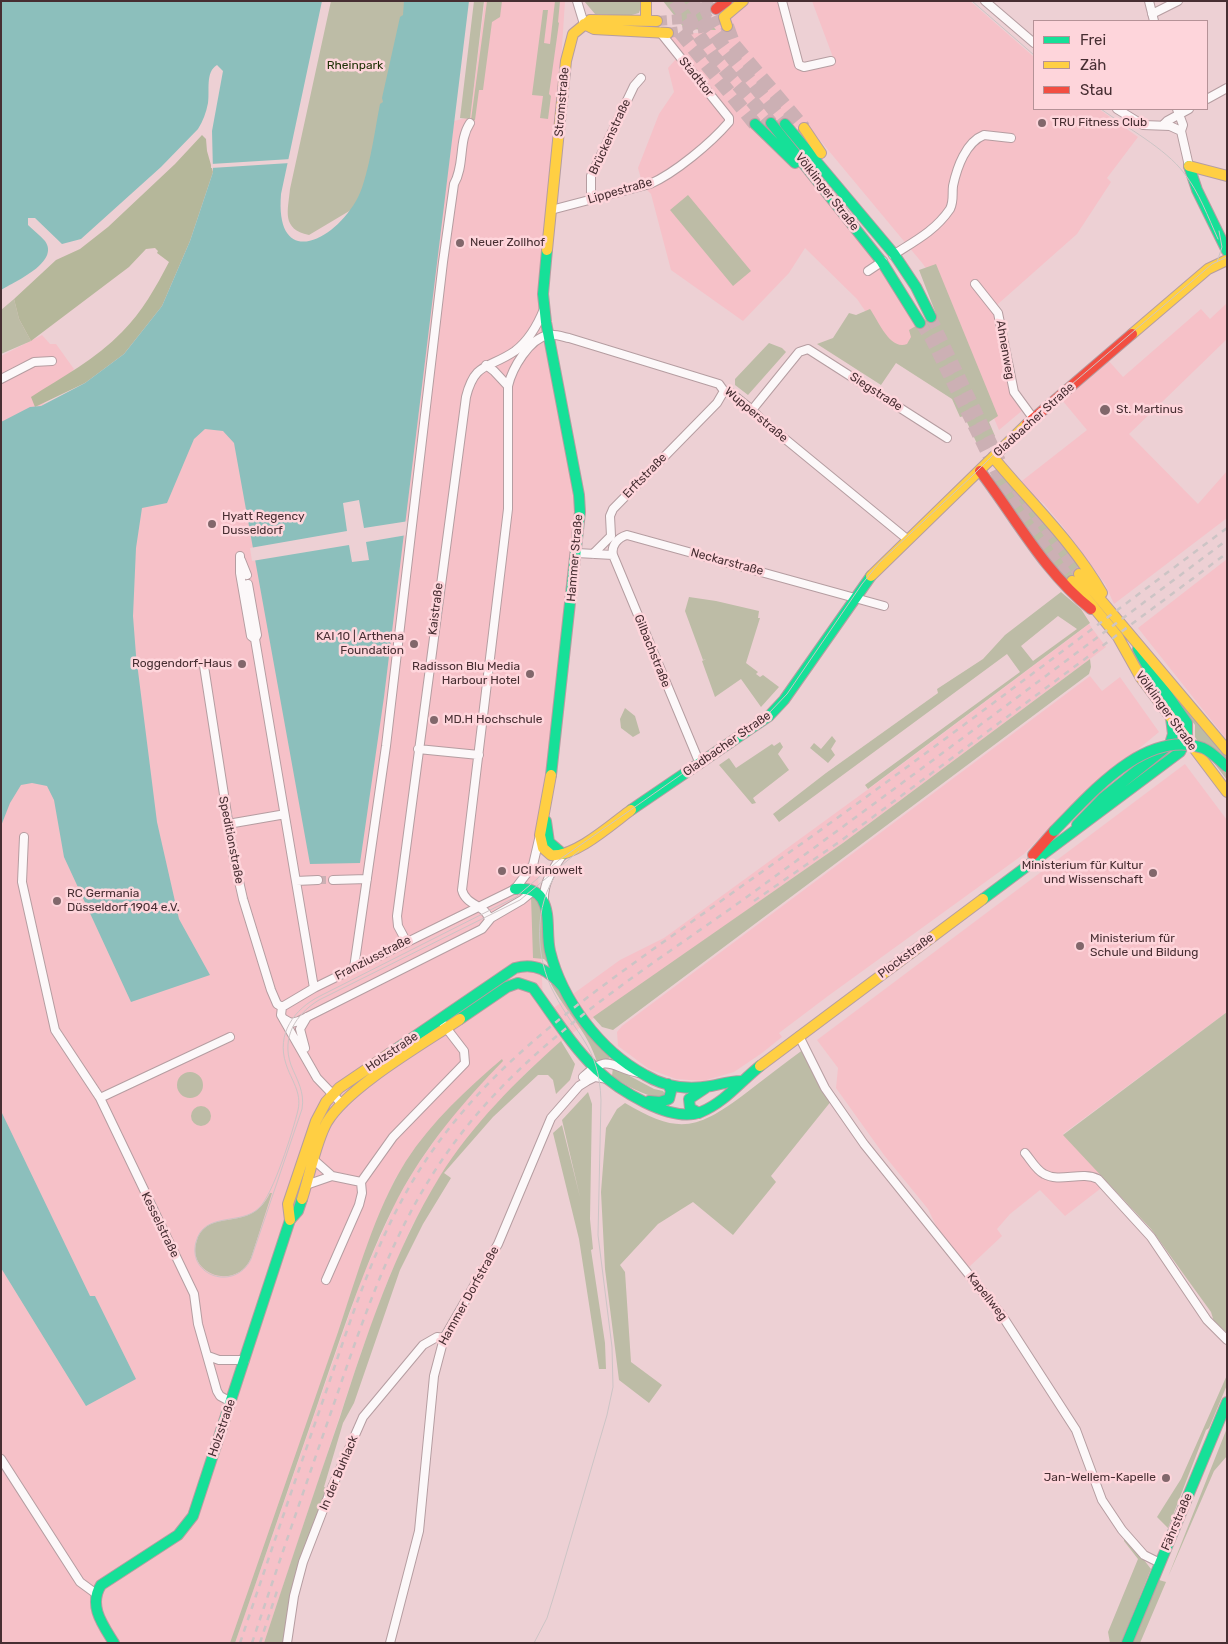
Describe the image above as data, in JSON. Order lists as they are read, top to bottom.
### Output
{
  "streets": {
    "main road": [
      "Stromstraße",
      "Völklinger Straße",
      "Gladbacher Straße",
      "Hammer Straße",
      "Plockstraße",
      "Holzstraße",
      "Fährstraße"
    ],
    "street": [
      "Stadttor",
      "Brückenstraße",
      "Lippestraße",
      "Ahnenweg",
      "Siegstraße",
      "Wupperstraße",
      "Erftstraße",
      "Neckarstraße",
      "Kaistraße",
      "Gilbachstraße",
      "Speditionstraße",
      "Franziusstraße",
      "Kesselstraße",
      "Hammer Dorfstraße",
      "Kapellweg",
      "In der Buhlack"
    ]
  },
  "crossings": [
    ["Stadttor", "Lippestraße"],
    ["Stromstraße", "Lippestraße"],
    ["Stromstraße", "Hammer Straße"],
    ["Brückenstraße", "Lippestraße"],
    ["Lippestraße", "Hammer Straße"],
    ["Völklinger Straße", "Plockstraße"],
    ["Ahnenweg", "Gladbacher Straße"],
    ["Siegstraße", "Wupperstraße"],
    ["Wupperstraße", "Gladbacher Straße"],
    ["Wupperstraße", "Erftstraße"],
    ["Wupperstraße", "Hammer Straße"],
    ["Gladbacher Straße", "Hammer Straße"],
    ["Gladbacher Straße", "Neckarstraße"],
    ["Gladbacher Straße", "Gilbachstraße"],
    ["Hammer Straße", "Kaistraße"],
    ["Hammer Straße", "Franziusstraße"],
    ["Neckarstraße", "Gilbachstraße"],
    ["Kaistraße", "Franziusstraße"],
    ["Speditionstraße", "Franziusstraße"],
    ["Plockstraße", "Holzstraße"],
    ["Plockstraße", "Hammer Dorfstraße"],
    ["Plockstraße", "Kapellweg"],
    ["Holzstraße", "Kesselstraße"],
    ["Hammer Dorfstraße", "In der Buhlack"],
    ["Kapellweg", "Fährstraße"]
  ],
  "parks": ["Rheinpark"],
  "places": [
    "TRU Fitness Club",
    "Neuer Zollhof",
    "St. Martinus",
    "Hyatt Regency Dusseldorf",
    "KAI 10 | Arthena Foundation",
    "Roggendorf-Haus",
    "Radisson Blu Media Harbour Hotel",
    "MD.H Hochschule",
    "UCI Kinowelt",
    "Ministerium für Kultur und Wissenschaft",
    "RC Germania Düsseldorf 1904 e.V.",
    "Ministerium für Schule und Bildung",
    "Jan-Wellem-Kapelle"
  ],
  "legend": ["Frei", "Zäh", "Stau"]
}
